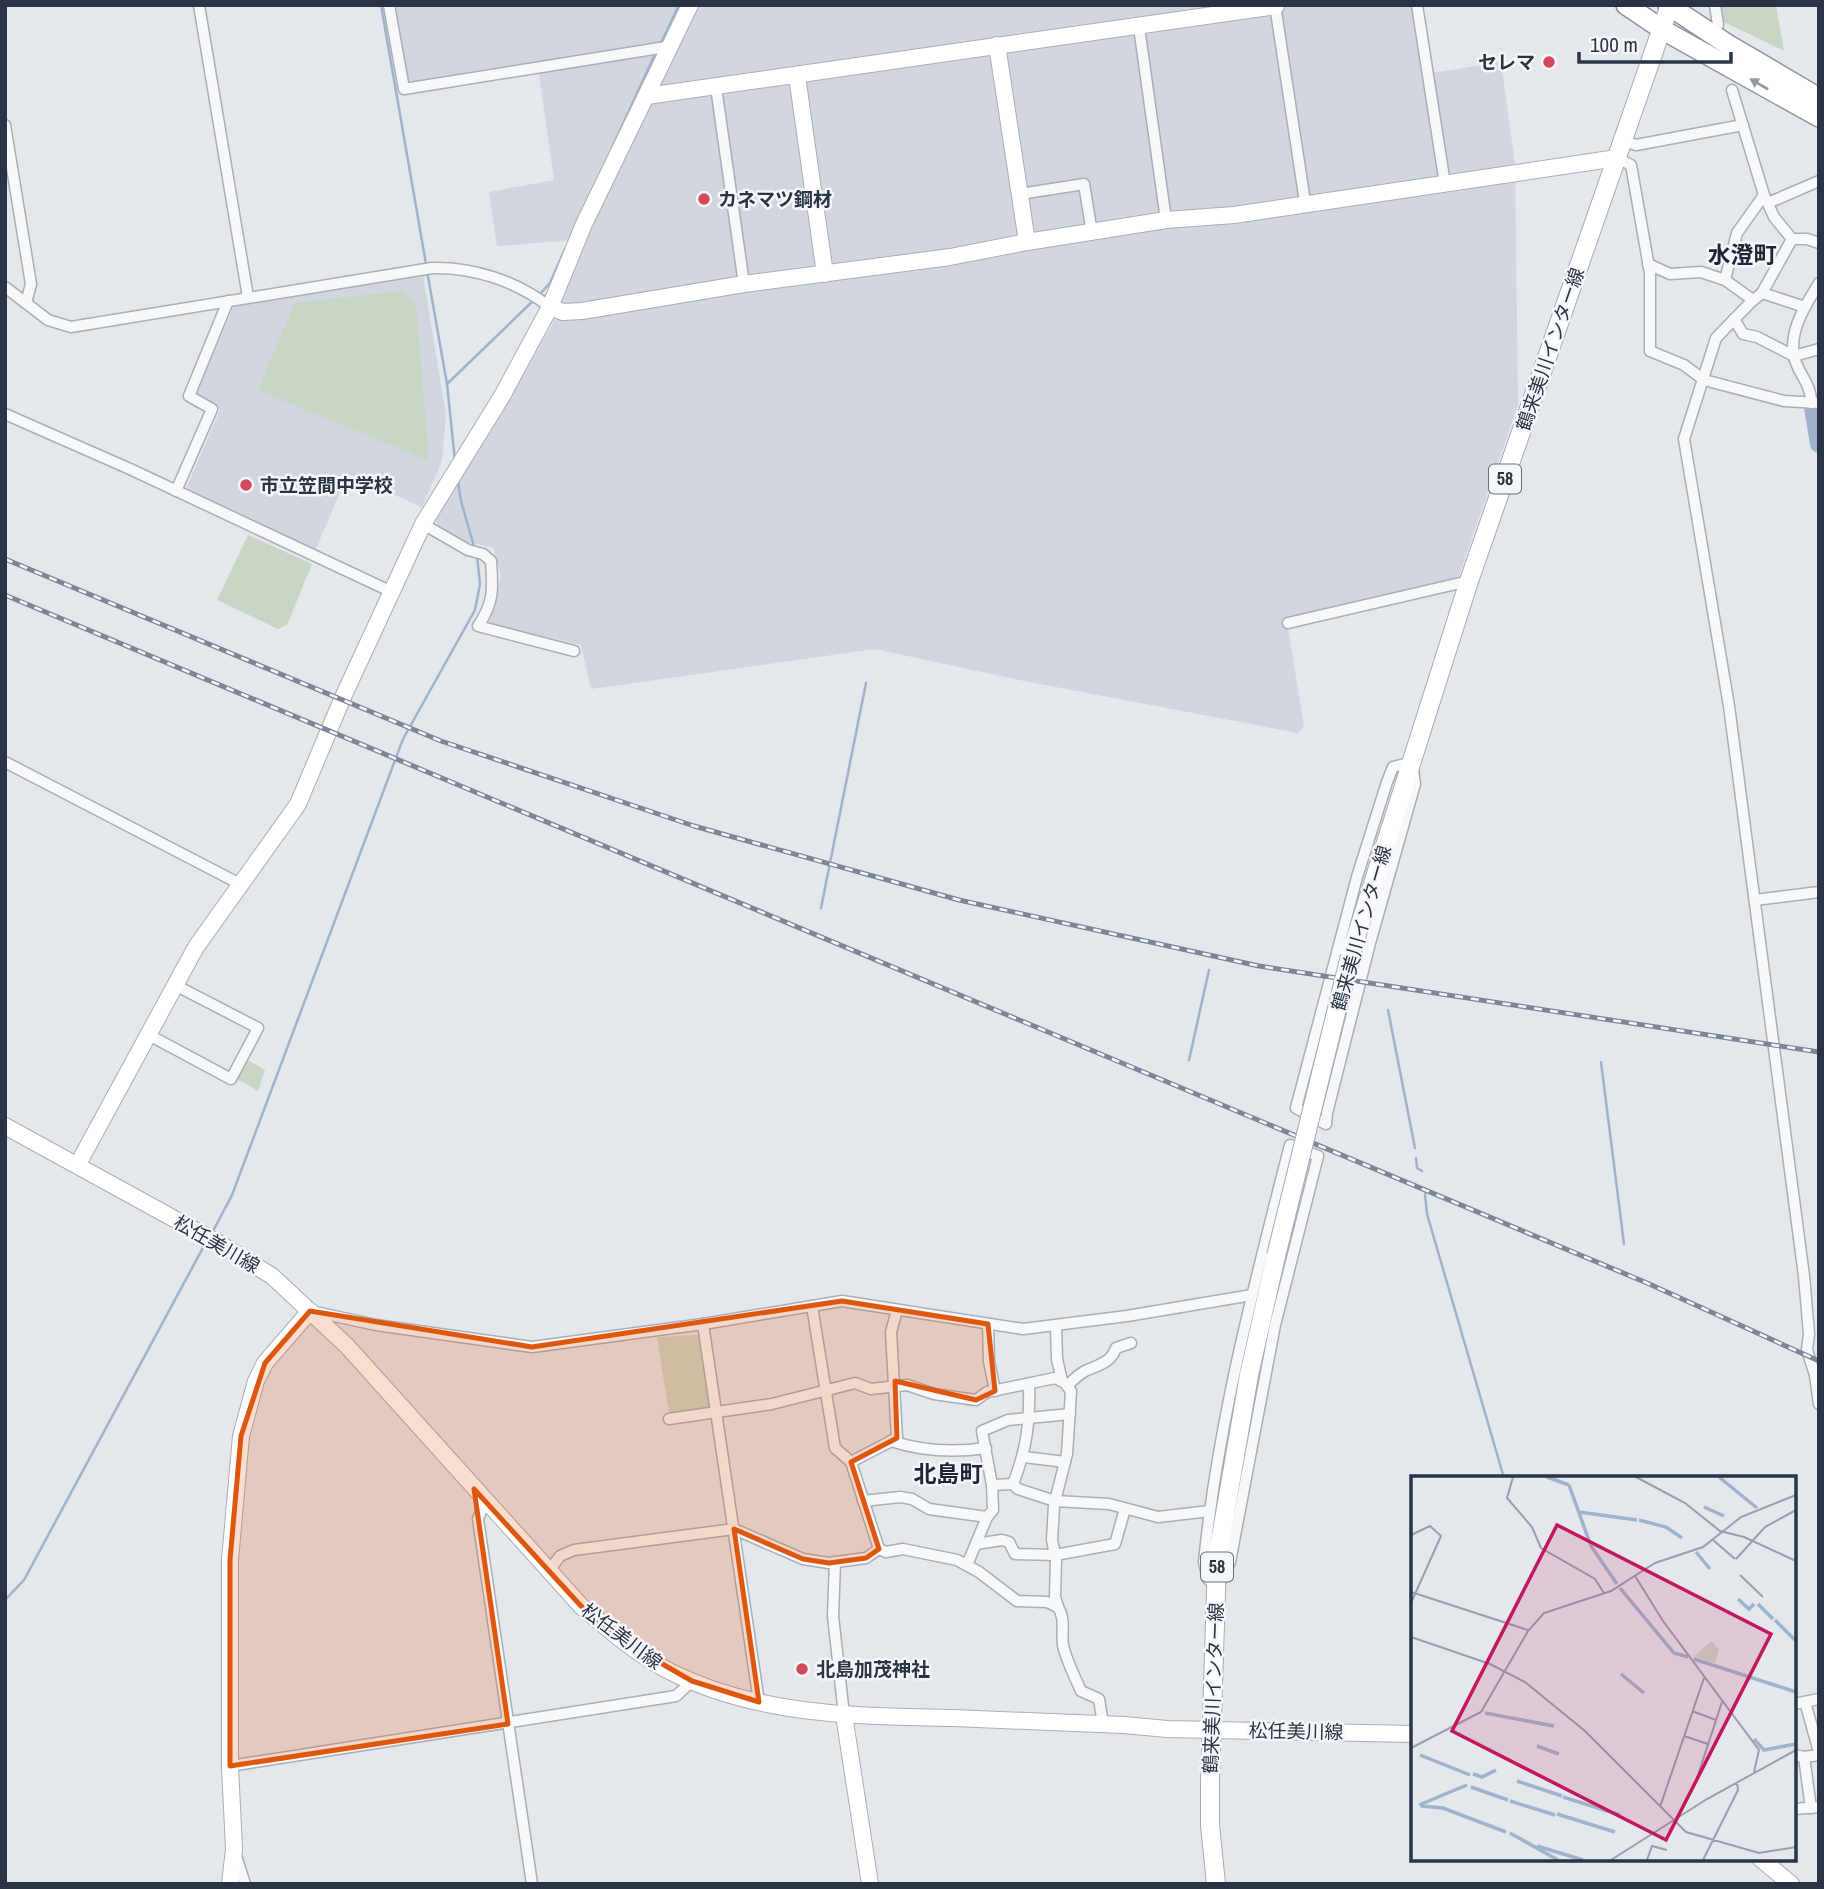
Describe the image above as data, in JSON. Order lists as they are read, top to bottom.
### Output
{
  "streets": {
    "main road": ["鶴来美川インター線", "58"],
    "street": ["松任美川線"]
  },
  "crossings": [
    ["鶴来美川インター線", "松任美川線"]
  ],
  "districts": ["水澄町", "北島町"],
  "places": [
    "セレマ",
    "カネマツ鋼材",
    "市立笠間中学校",
    "北島加茂神社"
  ],
  "scale_bar": "100 m"
}
